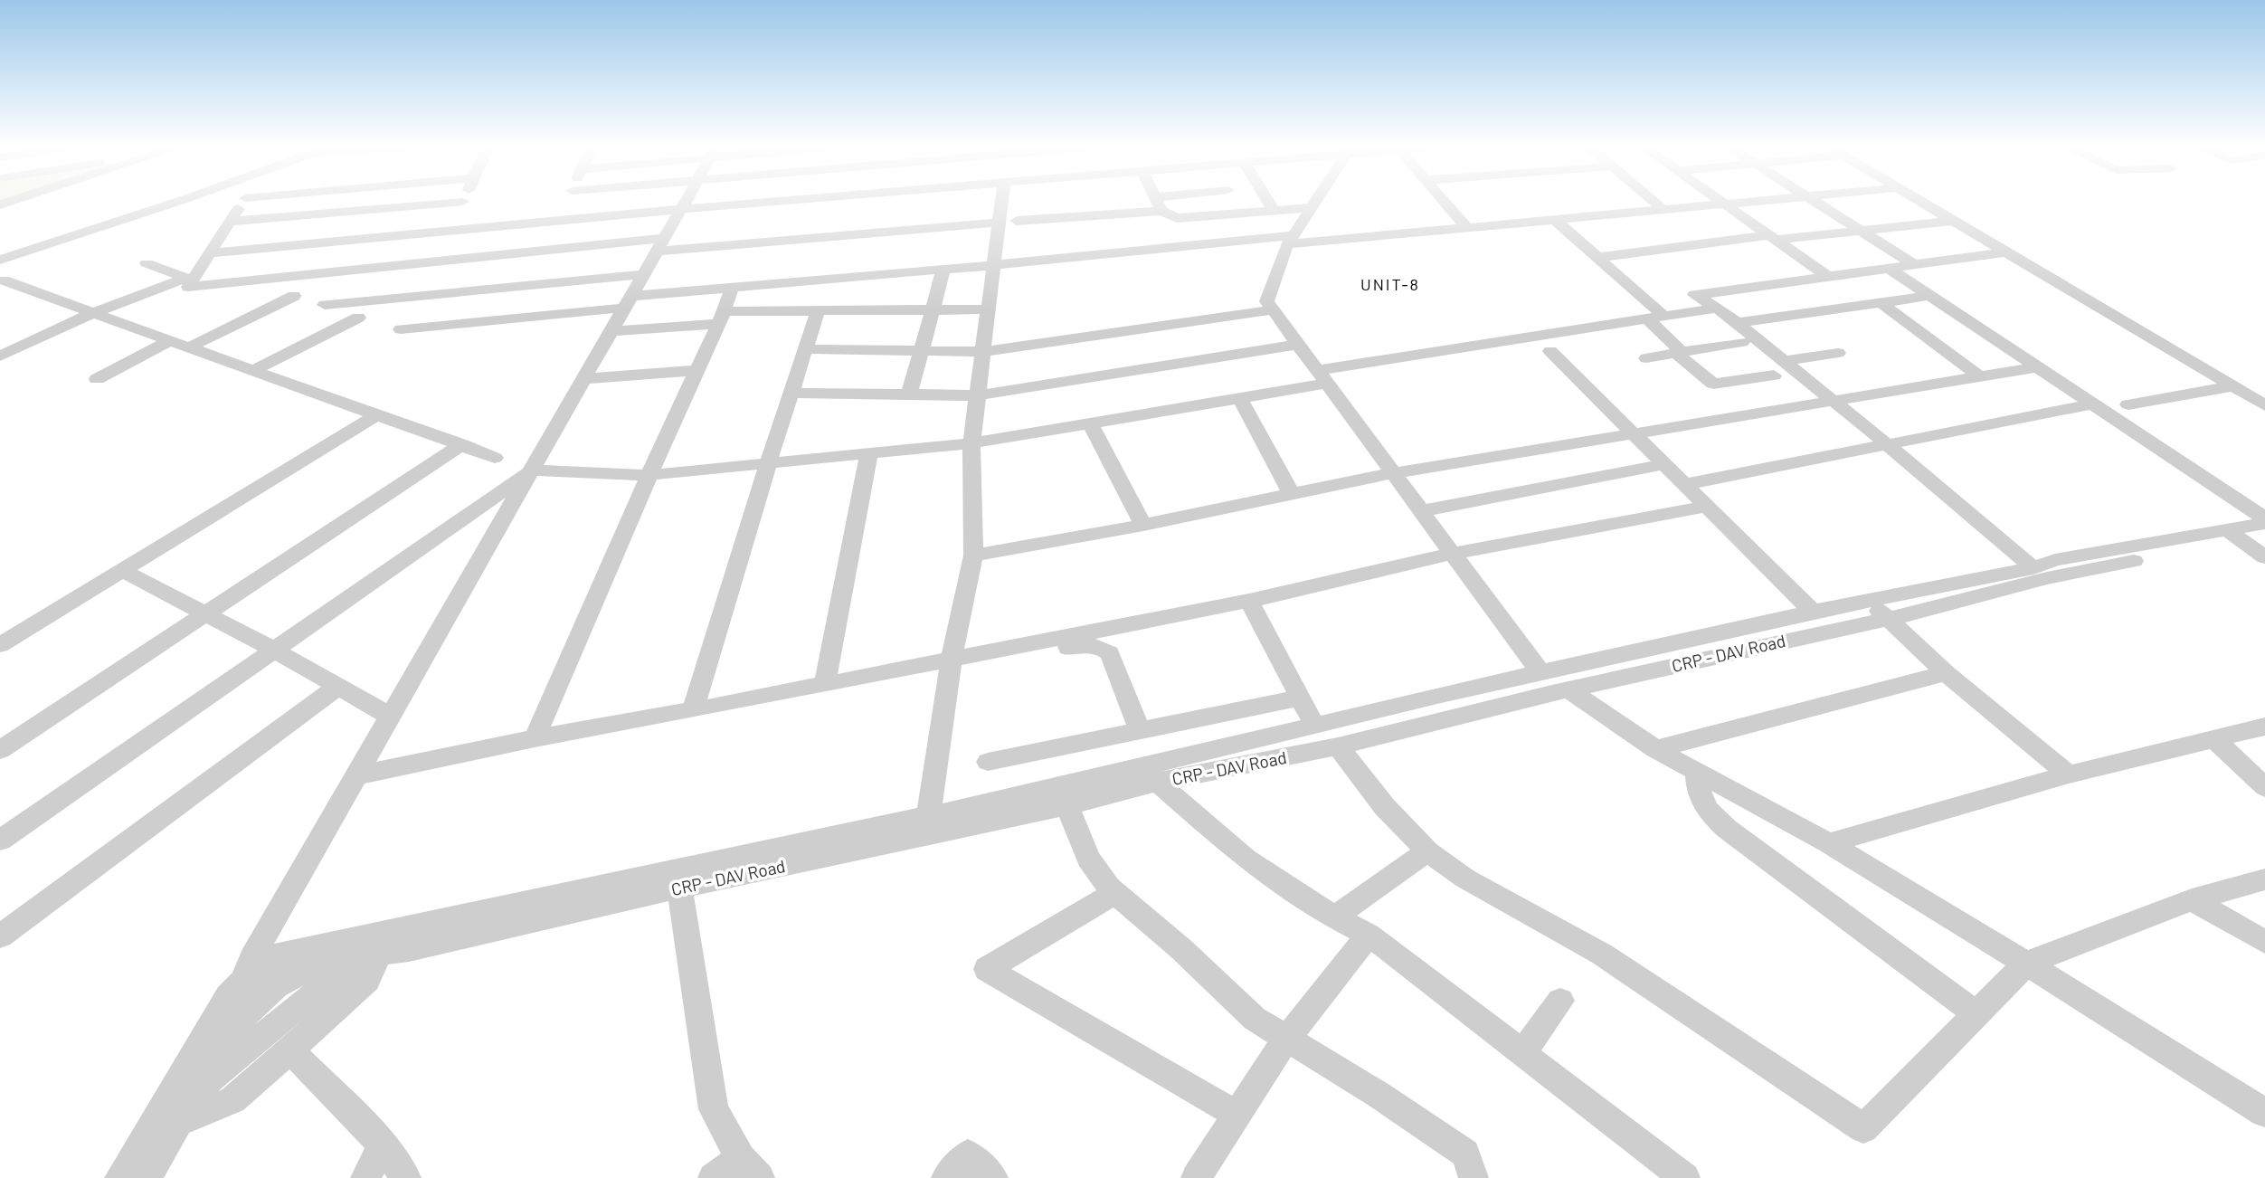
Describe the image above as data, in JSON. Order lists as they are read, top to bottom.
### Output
{
  "streets": {
    "street": ["CRP - DAV Road"]
  },
  "districts": ["UNIT-8"]
}
